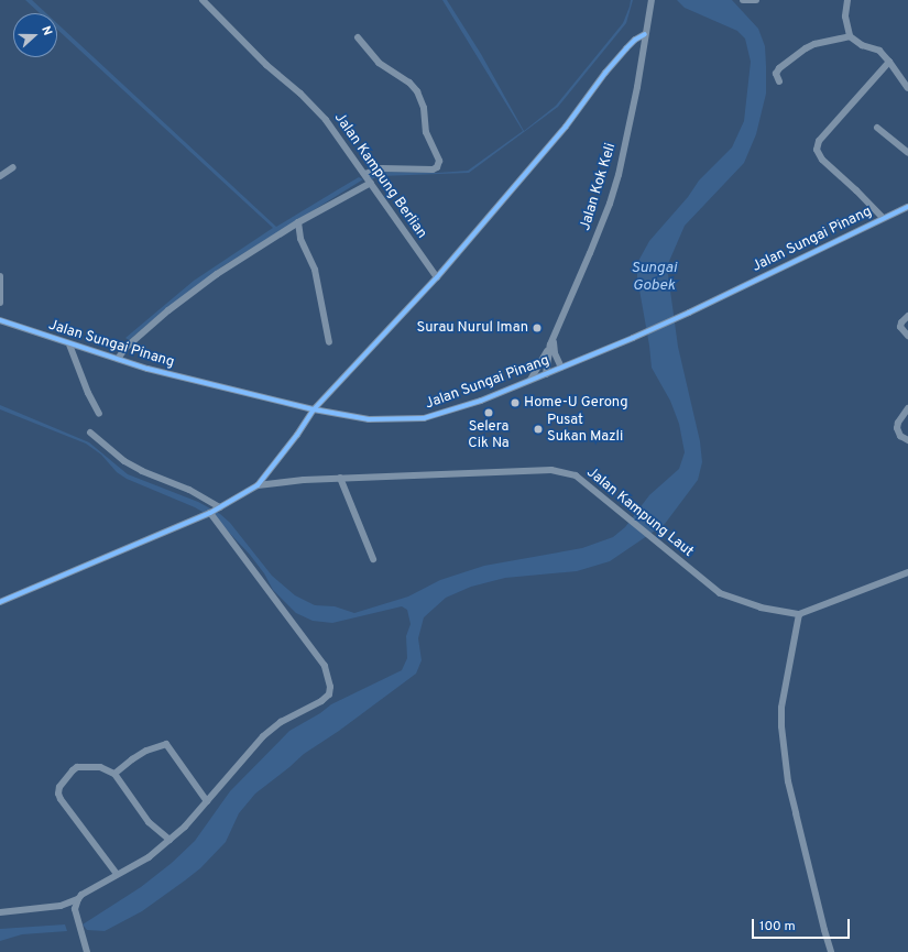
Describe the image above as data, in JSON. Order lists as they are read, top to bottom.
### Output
{
  "streets": {
    "street": [
      "Jalan Kampung Berlian",
      "Jalan Kok Keli",
      "Jalan Sungai Pinang",
      "Jalan Kampung Laut"
    ]
  },
  "crossings": [
    ["Jalan Kok Keli", "Jalan Sungai Pinang"]
  ],
  "water": ["Sungai Gobek"],
  "places": [
    "Surau Nurul Iman",
    "Home-U Gerong",
    "Selera Cik Na",
    "Pusat Sukan Mazli"
  ],
  "scale_bar": "100 m",
  "north": "right"
}
